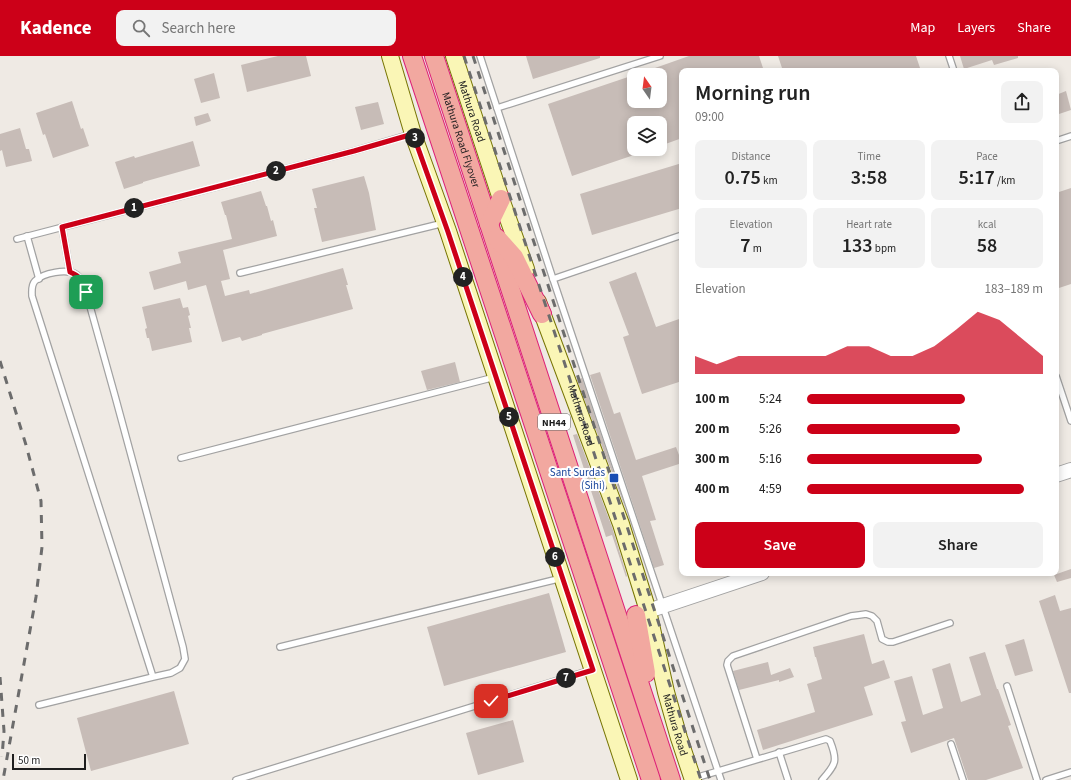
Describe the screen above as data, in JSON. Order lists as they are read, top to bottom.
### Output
{
  "streets": {
    "highway": ["Mathura Road", "Mathura Road Flyover", "NH44"]
  },
  "crossings": [
    ["Mathura Road", "Mathura Road Flyover"]
  ],
  "places": {
    "transit": ["Sant Surdas (Sihi)"]
  },
  "scale_bar": "50 m",
  "north": "top",
  "page": {
    "header": "Kadence",
    "search": "Search here",
    "nav": ["Map", "Layers", "Share"],
    "heading": ["Morning run", "09:00"],
    "pins": [
      "3",
      "2",
      "1",
      "4",
      "5",
      "6",
      "7"
    ],
    "stats": [
      ["Distance", "0.75 km"],
      ["Time", "3:58"],
      ["Pace", "5:17 /km"],
      ["Elevation", "7 m"],
      ["Heart rate", "133 bpm"],
      ["kcal", "58"]
    ],
    "chart": ["Elevation", "183–189 m"],
    "list": [
      {
        "name": "100 m",
        "note": "5:24"
      },
      {
        "name": "200 m",
        "note": "5:26"
      },
      {
        "name": "300 m",
        "note": "5:16"
      },
      {
        "name": "400 m",
        "note": "4:59"
      }
    ],
    "buttons": ["Save", "Share"],
    "scale": "50 m"
  }
}
